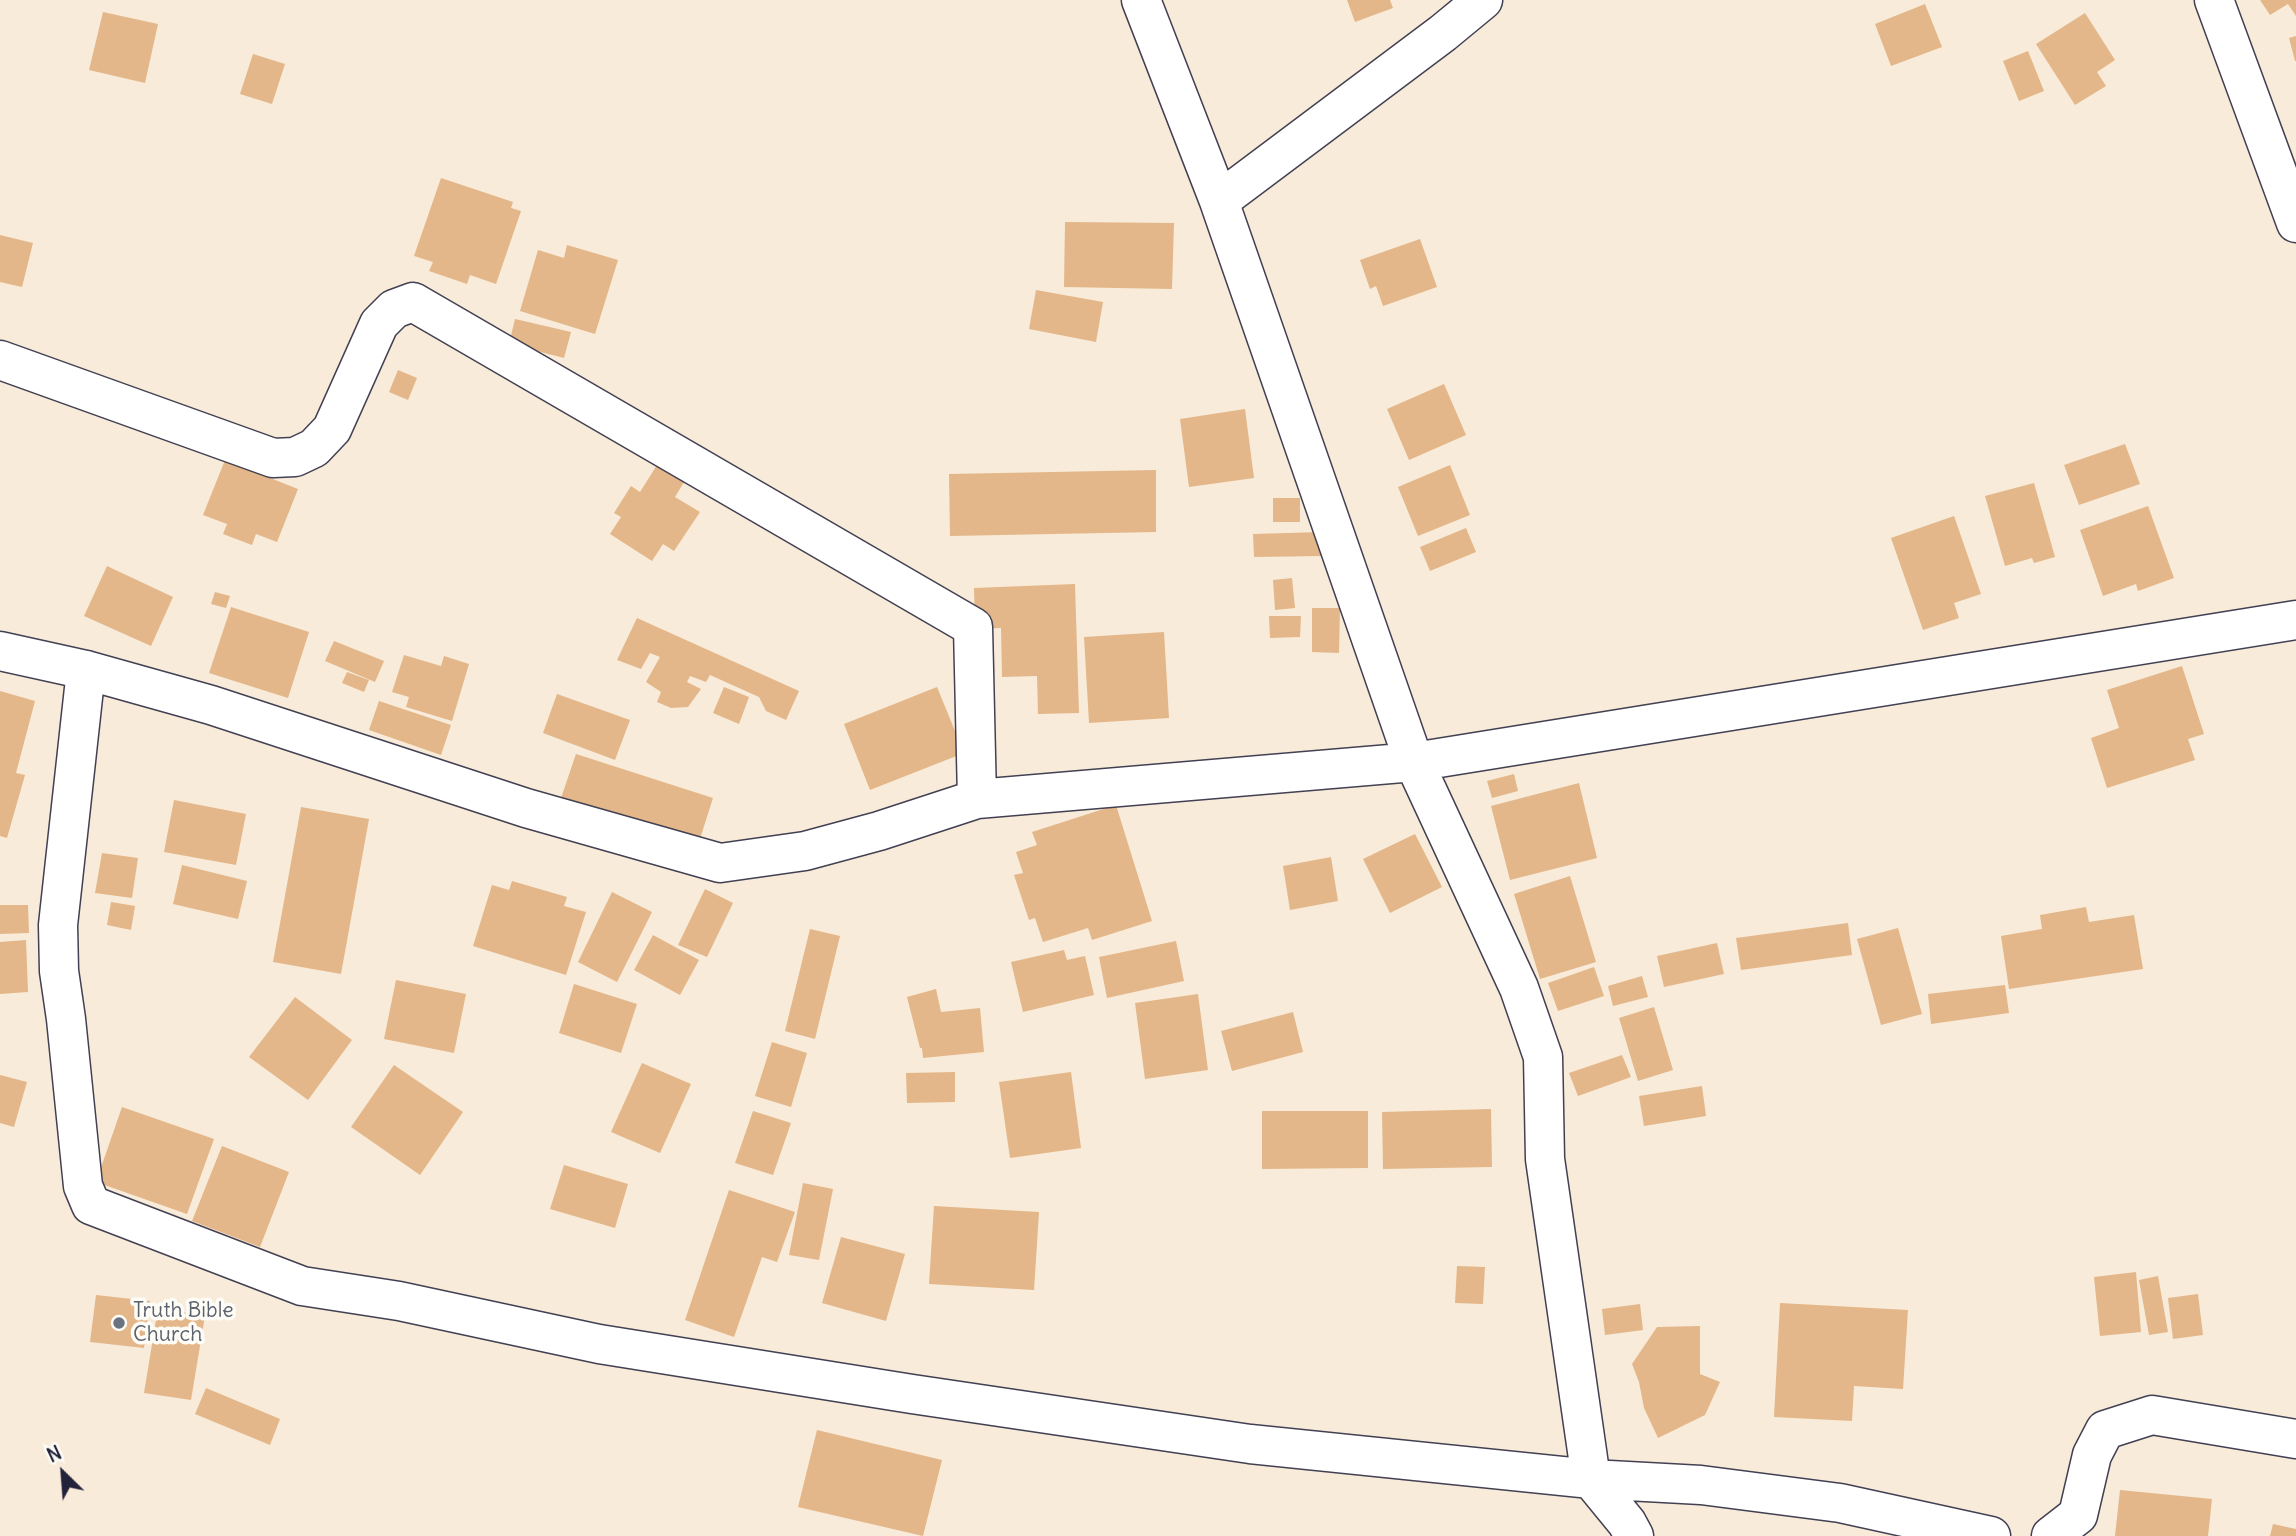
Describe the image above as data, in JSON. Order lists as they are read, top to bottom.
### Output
{
  "places": ["Truth Bible Church"],
  "north": "top left"
}
